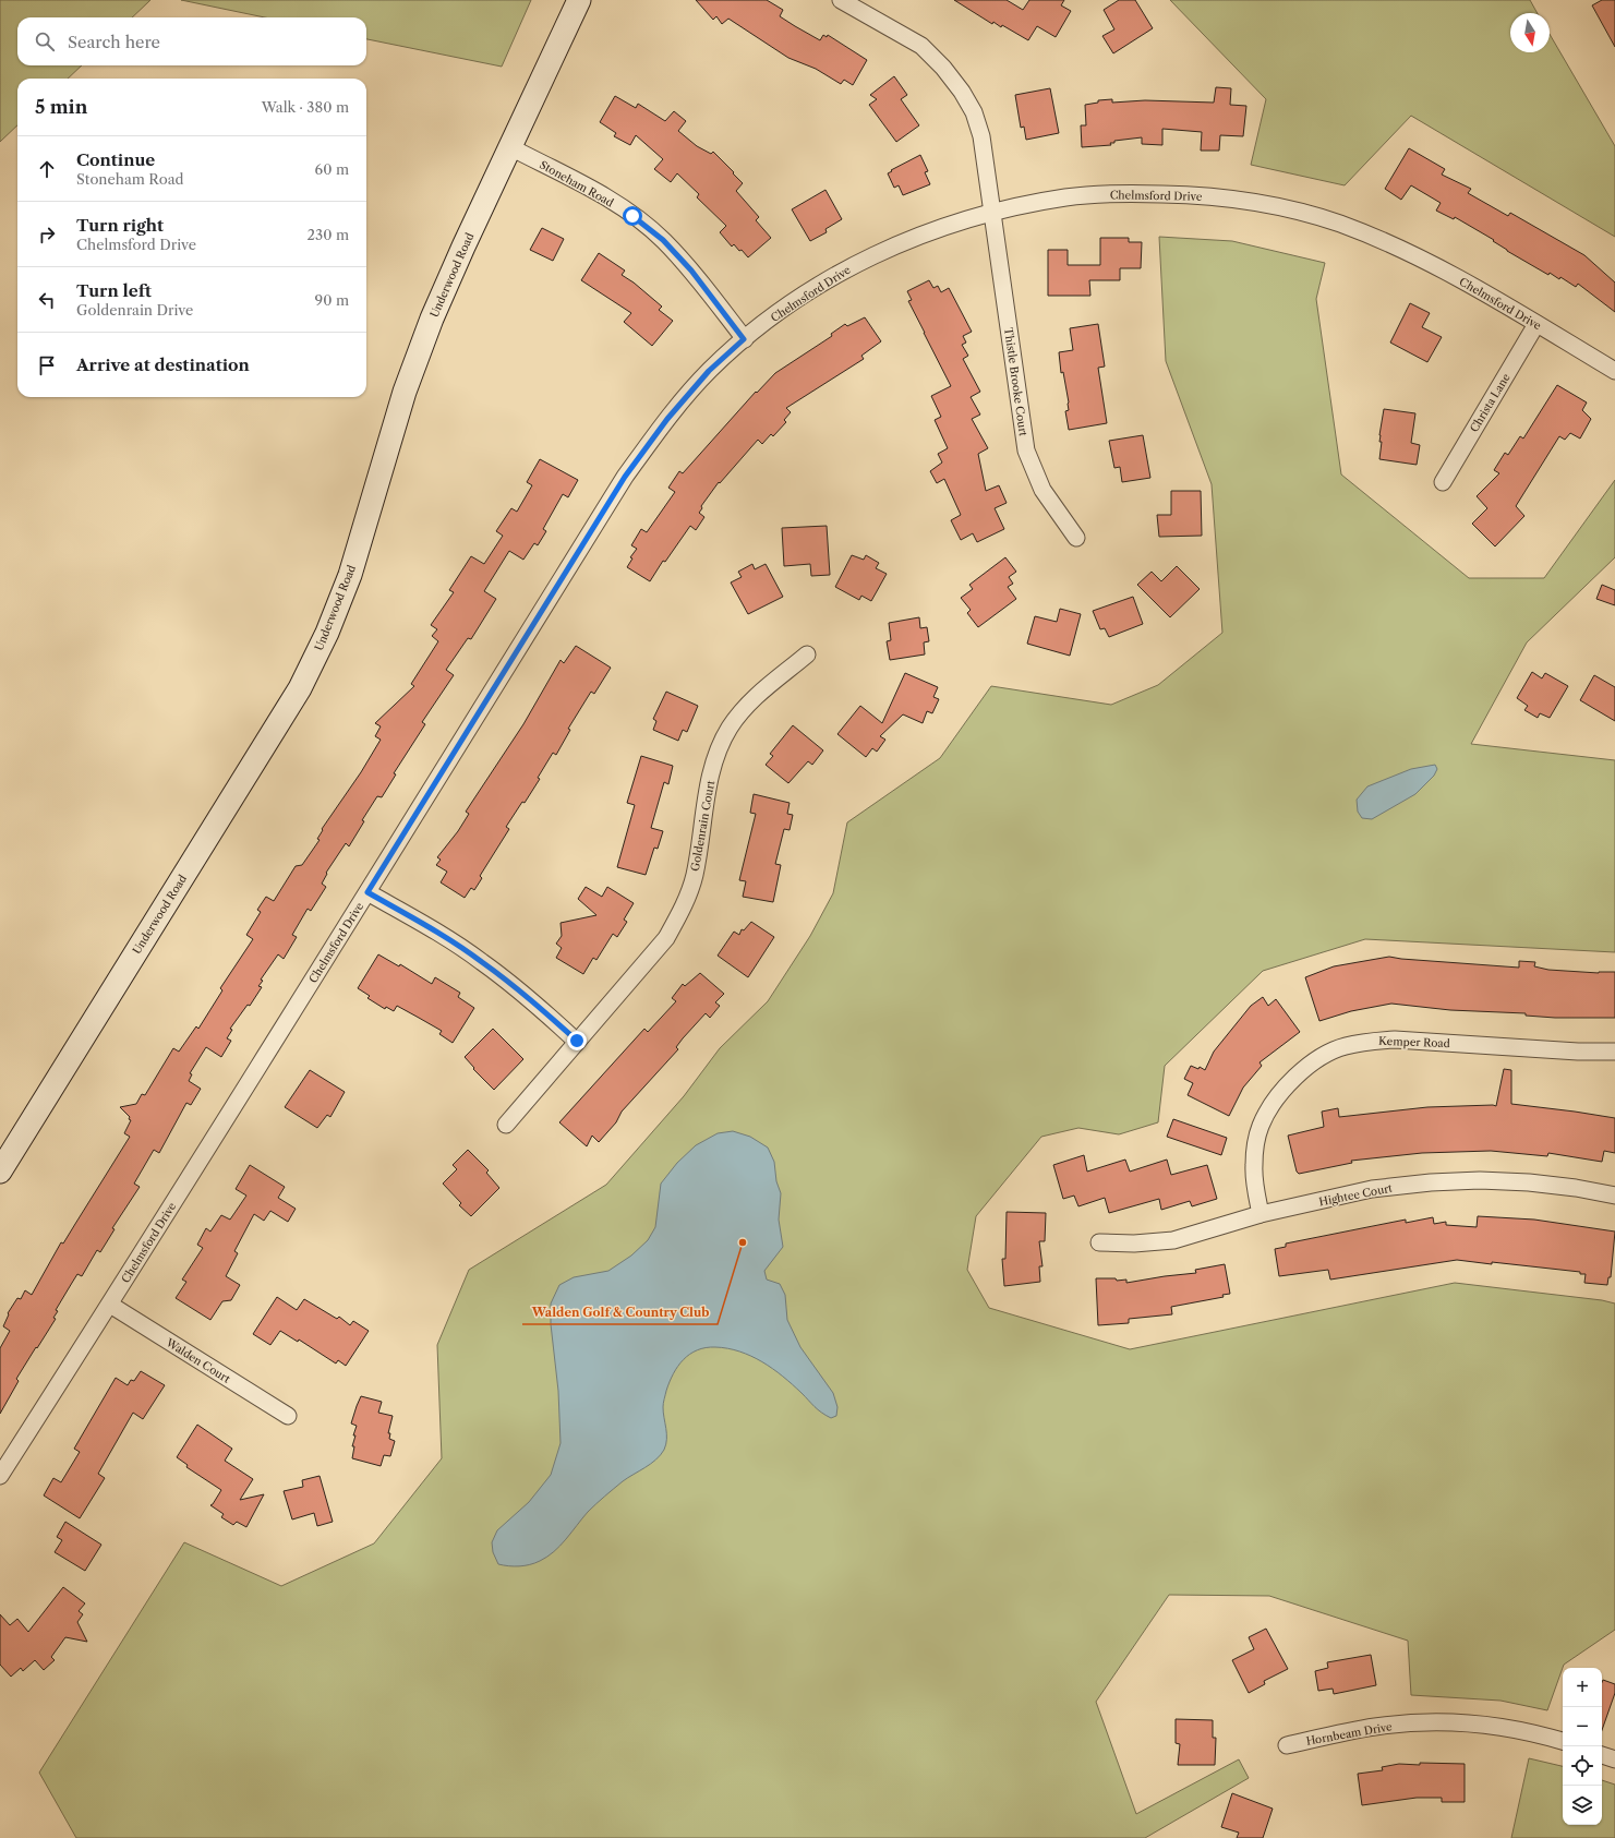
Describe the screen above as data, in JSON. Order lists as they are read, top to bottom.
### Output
{
  "streets": {
    "street": [
      "Stoneham Road",
      "Chelmsford Drive",
      "Underwood Road",
      "Thistle Brooke Court",
      "Christa Lane",
      "Goldenrain Court",
      "Kemper Road",
      "Hightee Court",
      "Walden Court",
      "Hornbeam Drive"
    ]
  },
  "crossings": [
    ["Stoneham Road", "Chelmsford Drive"],
    ["Stoneham Road", "Underwood Road"],
    ["Chelmsford Drive", "Thistle Brooke Court"],
    ["Chelmsford Drive", "Christa Lane"],
    ["Chelmsford Drive", "Walden Court"],
    ["Kemper Road", "Hightee Court"]
  ],
  "places": ["Walden Golf & Country Club"],
  "north": "bottom",
  "page": {
    "search": "Search here",
    "heading": ["5 min", "Walk · 380 m"],
    "list": [
      ["Continue", "Stoneham Road", "60 m"],
      ["Turn right", "Chelmsford Drive", "230 m"],
      ["Turn left", "Goldenrain Drive", "90 m"],
      "Arrive at destination"
    ],
    "map_buttons": ["+", "−"]
  }
}
